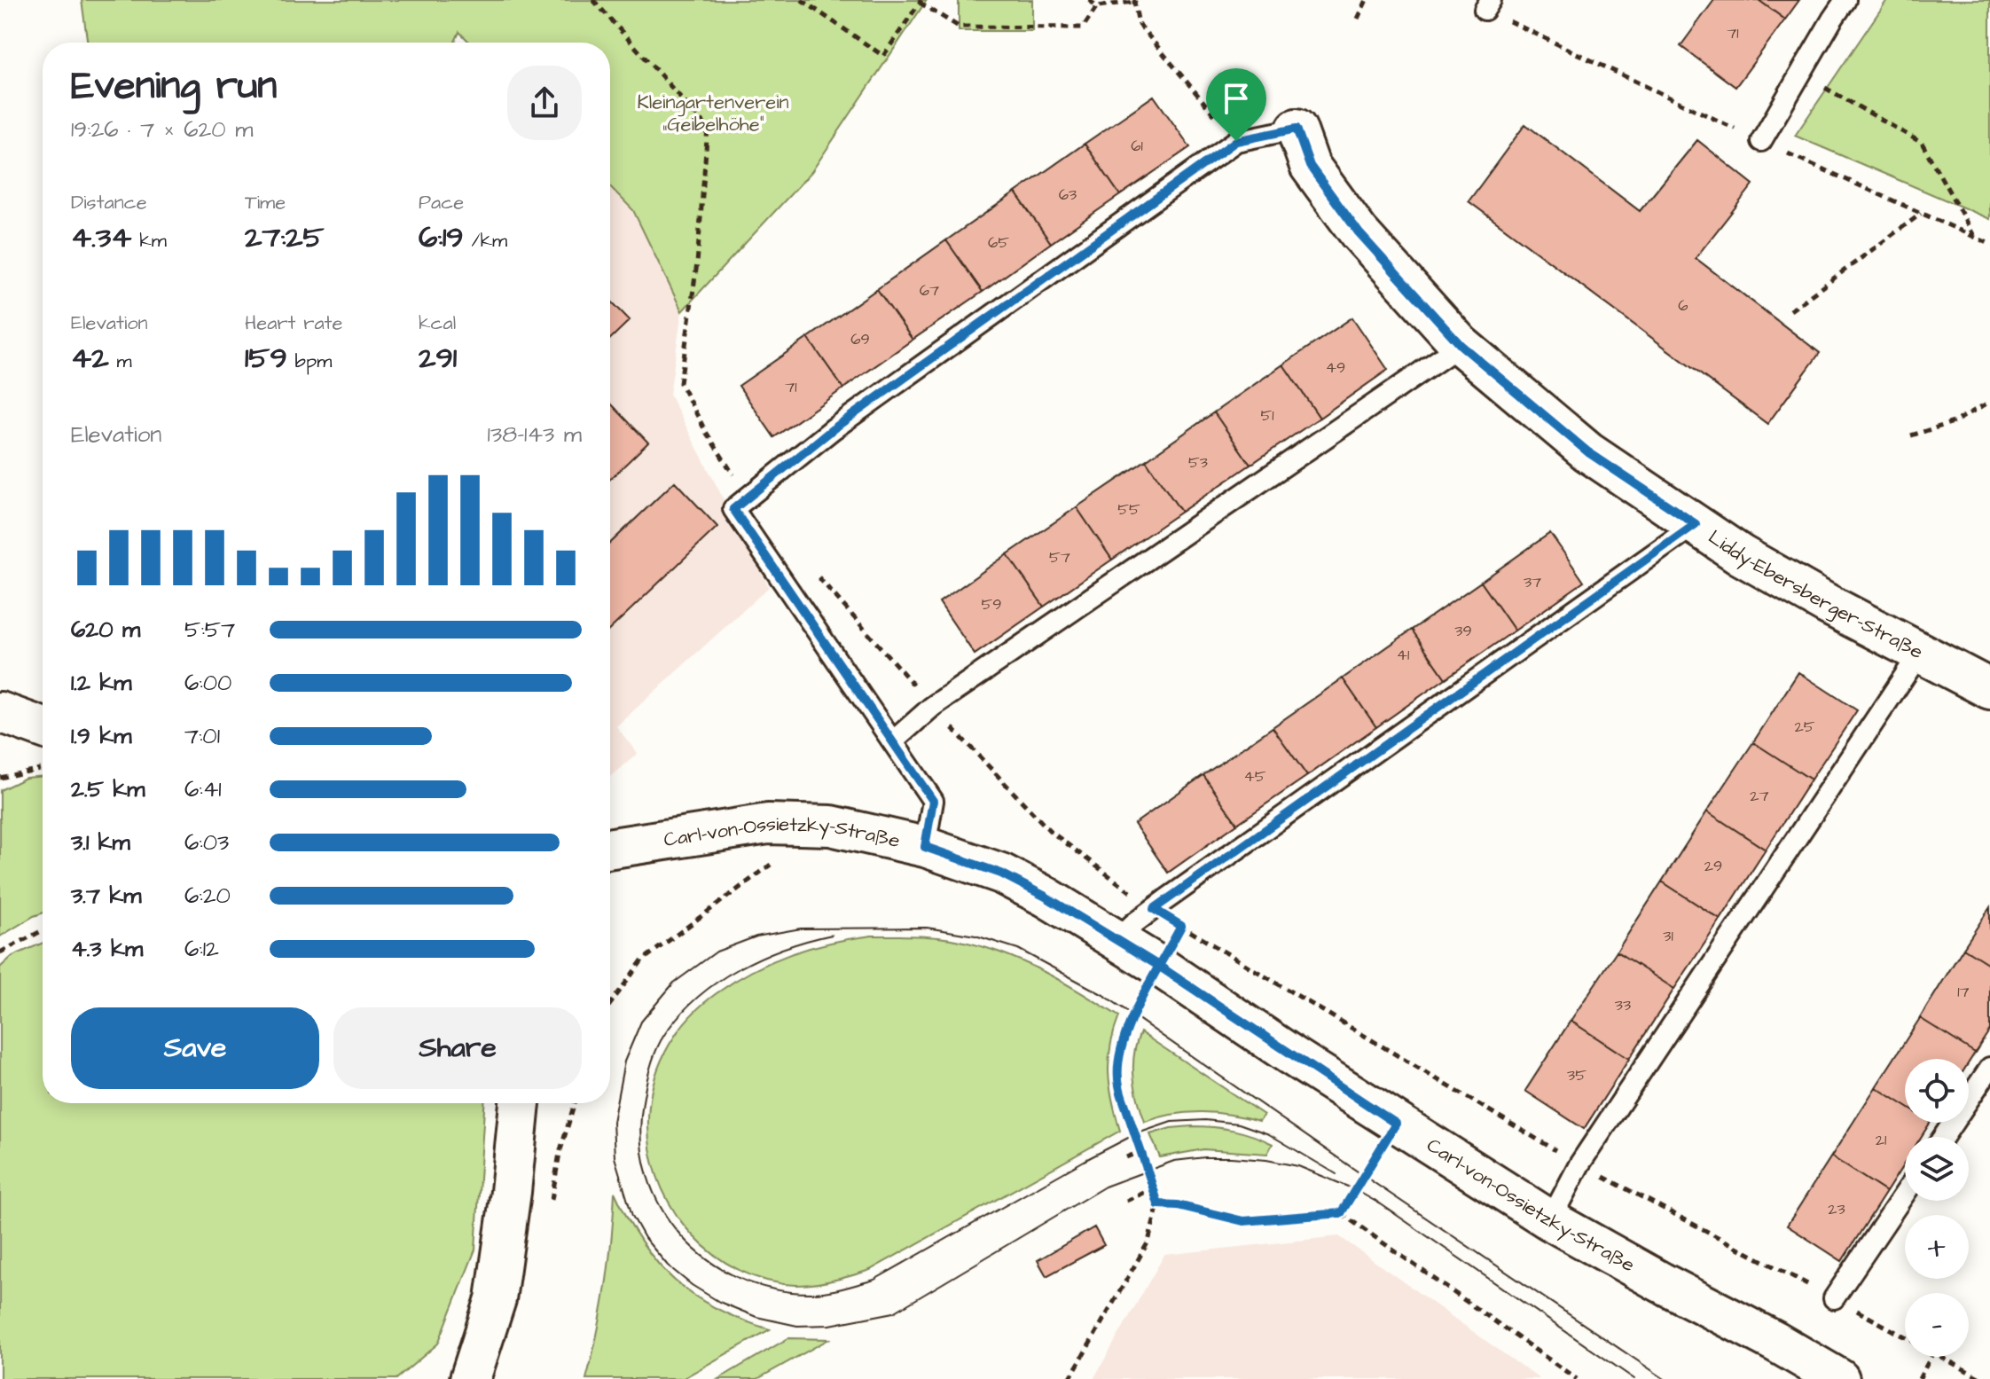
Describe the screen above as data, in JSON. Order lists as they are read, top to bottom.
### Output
{
  "streets": {
    "street": ["Liddy-Ebersberger-Straße", "Carl-von-Ossietzky-Straße"]
  },
  "parks": ["Kleingartenverein „Geibelhöhe“"],
  "house_numbers": [
    "71",
    "61",
    "63",
    "65",
    "67",
    "6",
    "69",
    "49",
    "71",
    "51",
    "53",
    "55",
    "57",
    "37",
    "59",
    "39",
    "41",
    "25",
    "45",
    "27",
    "29",
    "31",
    "17",
    "33",
    "35",
    "21",
    "23"
  ],
  "page": {
    "heading": ["Evening run", "19:26 · 7 × 620 m"],
    "stats": [
      ["Distance", "4.34 km"],
      ["Time", "27:25"],
      ["Pace", "6:19 /km"],
      ["Elevation", "42 m"],
      ["Heart rate", "159 bpm"],
      ["kcal", "291"]
    ],
    "chart": ["Elevation", "138–143 m"],
    "list": [
      {
        "name": "620 m",
        "note": "5:57"
      },
      {
        "name": "1.2 km",
        "note": "6:00"
      },
      {
        "name": "1.9 km",
        "note": "7:01"
      },
      {
        "name": "2.5 km",
        "note": "6:41"
      },
      {
        "name": "3.1 km",
        "note": "6:03"
      },
      {
        "name": "3.7 km",
        "note": "6:20"
      },
      {
        "name": "4.3 km",
        "note": "6:12"
      }
    ],
    "buttons": ["Save", "Share"],
    "map_buttons": ["+", "−"]
  }
}
